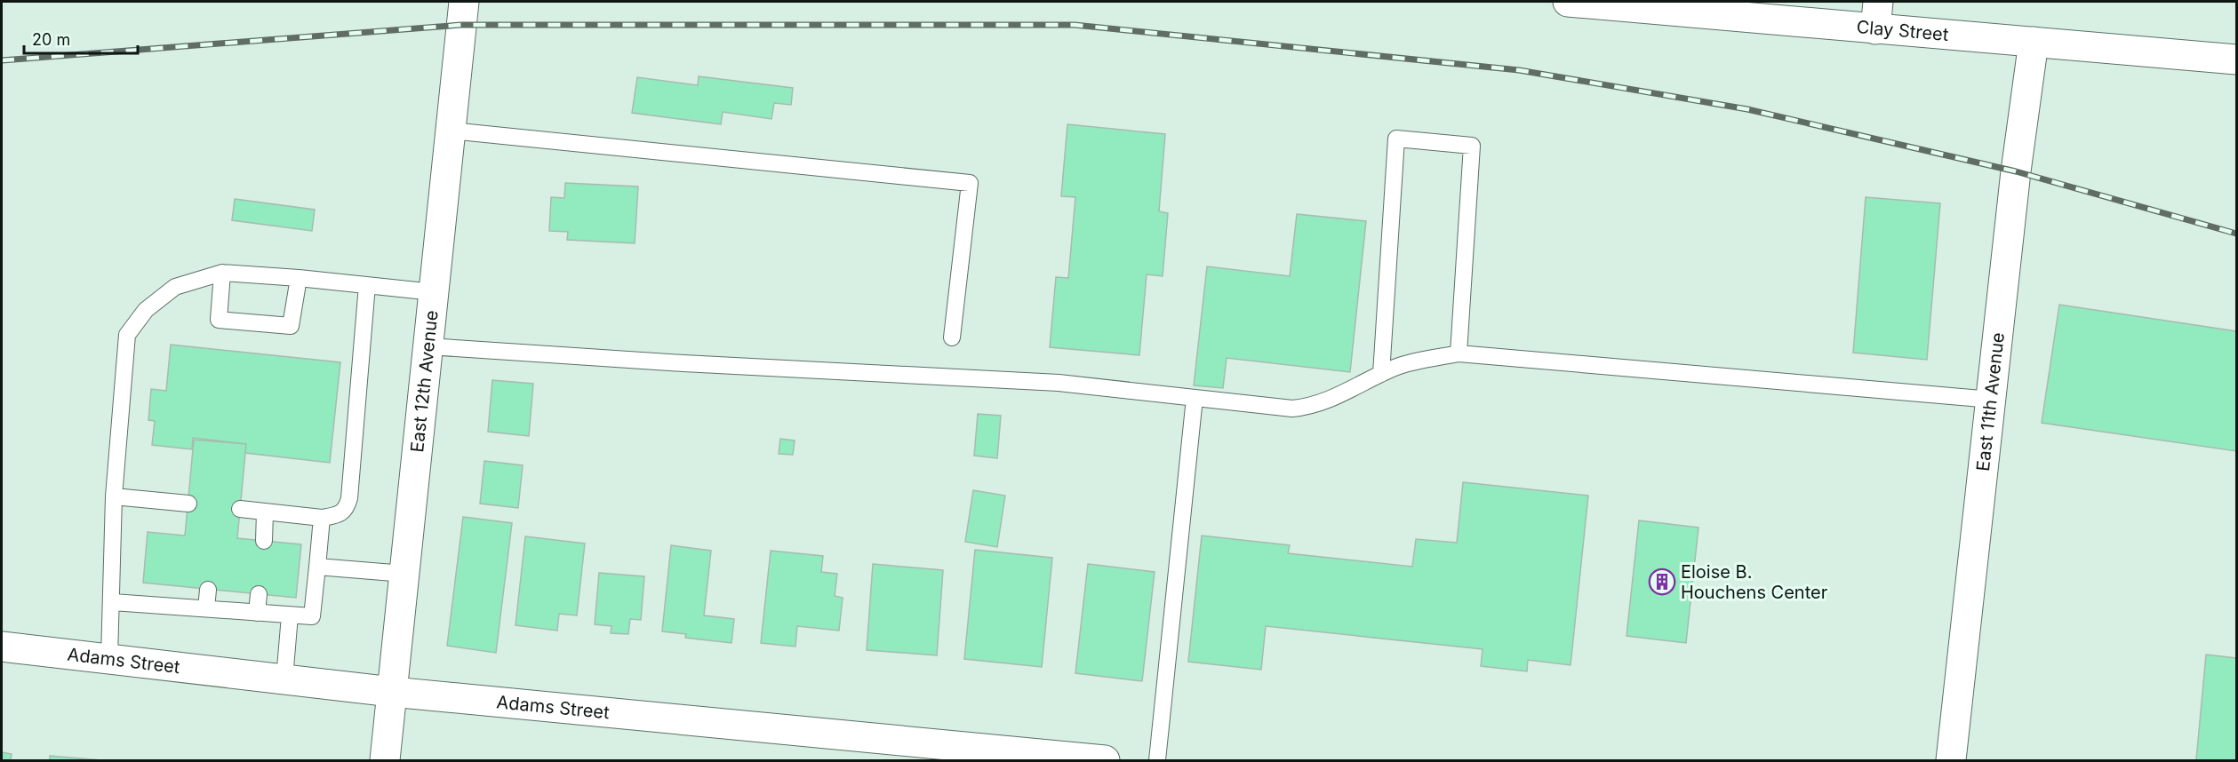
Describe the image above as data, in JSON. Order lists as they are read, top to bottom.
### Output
{
  "streets": {
    "street": [
      "Clay Street",
      "East 12th Avenue",
      "East 11th Avenue",
      "Adams Street"
    ]
  },
  "crossings": [
    ["Clay Street", "East 11th Avenue"],
    ["East 12th Avenue", "Adams Street"]
  ],
  "places": {
    "building": ["Eloise B. Houchens Center"]
  },
  "scale_bar": "20 m"
}
